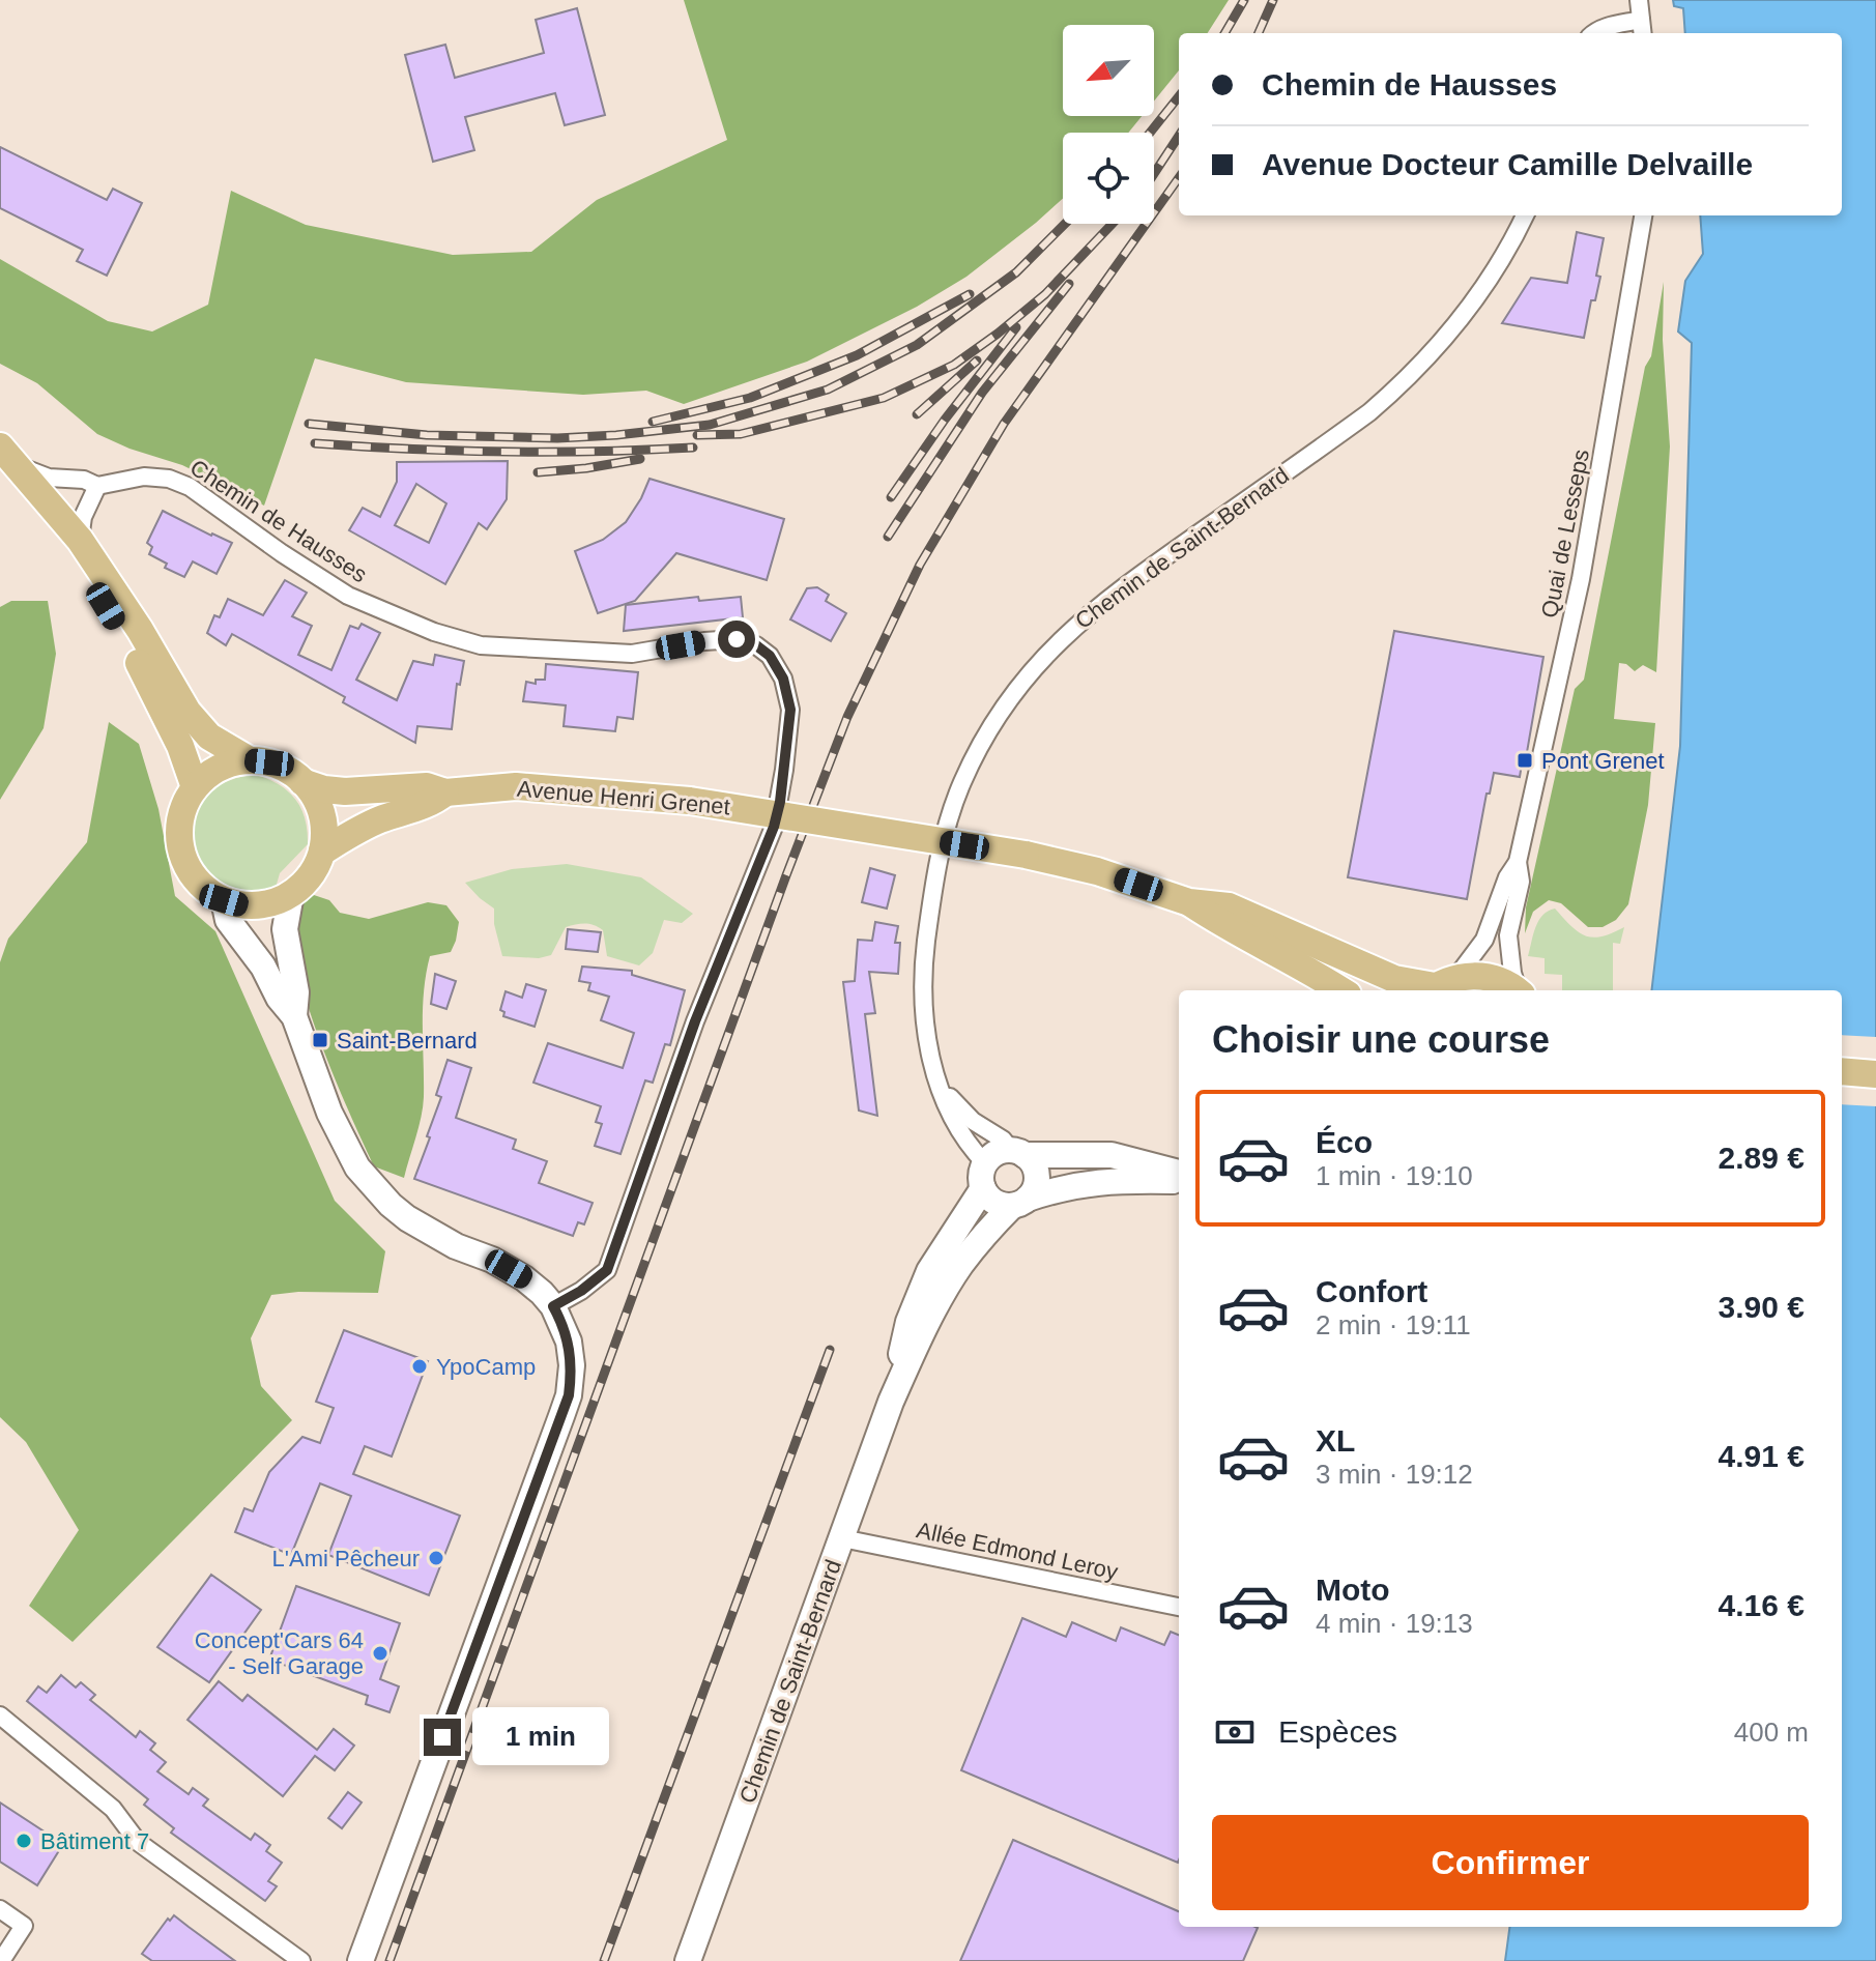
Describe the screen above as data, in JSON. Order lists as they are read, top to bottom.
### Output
{
  "streets": {
    "main road": ["Chemin de Saint-Bernard", "Avenue Henri Grenet"],
    "street": ["Chemin de Hausses", "Quai de Lesseps", "Allée Edmond Leroy"]
  },
  "crossings": [
    ["Quai de Lesseps", "Avenue Henri Grenet"],
    ["Chemin de Saint-Bernard", "Allée Edmond Leroy"]
  ],
  "places": {
    "transit": ["Pont Grenet", "Saint-Bernard"],
    "other": [
      "YpoCamp",
      "L'Ami Pêcheur",
      "Concept'Cars 64 - Self Garage",
      "Bâtiment 7"
    ]
  },
  "north": "bottom left",
  "page": {
    "banner": ["Chemin de Hausses", "Avenue Docteur Camille Delvaille"],
    "heading": "Choisir une course",
    "list": [
      {
        "name": "Éco",
        "note": "1 min · 19:10",
        "value": "2.89 €"
      },
      {
        "name": "Confort",
        "note": "2 min · 19:11",
        "value": "3.90 €"
      },
      {
        "name": "XL",
        "note": "3 min · 19:12",
        "value": "4.91 €"
      },
      {
        "name": "Moto",
        "note": "4 min · 19:13",
        "value": "4.16 €"
      }
    ],
    "pay": ["Espèces", "400 m"],
    "bubble": "1 min",
    "buttons": "Confirmer"
  }
}
